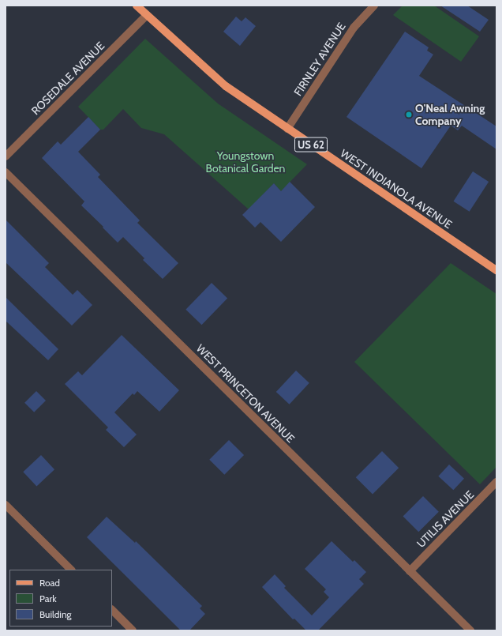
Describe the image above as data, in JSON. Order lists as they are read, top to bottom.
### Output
{
  "streets": {
    "main road": ["US 62", "WEST INDIANOLA AVENUE"],
    "street": [
      "FIRNLEY AVENUE",
      "ROSEDALE AVENUE",
      "WEST PRINCETON AVENUE",
      "UTILIS AVENUE"
    ]
  },
  "crossings": [
    ["FIRNLEY AVENUE", "WEST INDIANOLA AVENUE"],
    ["ROSEDALE AVENUE", "WEST INDIANOLA AVENUE"],
    ["WEST PRINCETON AVENUE", "UTILIS AVENUE"]
  ],
  "parks": ["Youngstown Botanical Garden"],
  "places": ["O'Neal Awning Company"],
  "legend": ["Road", "Park", "Building"]
}
